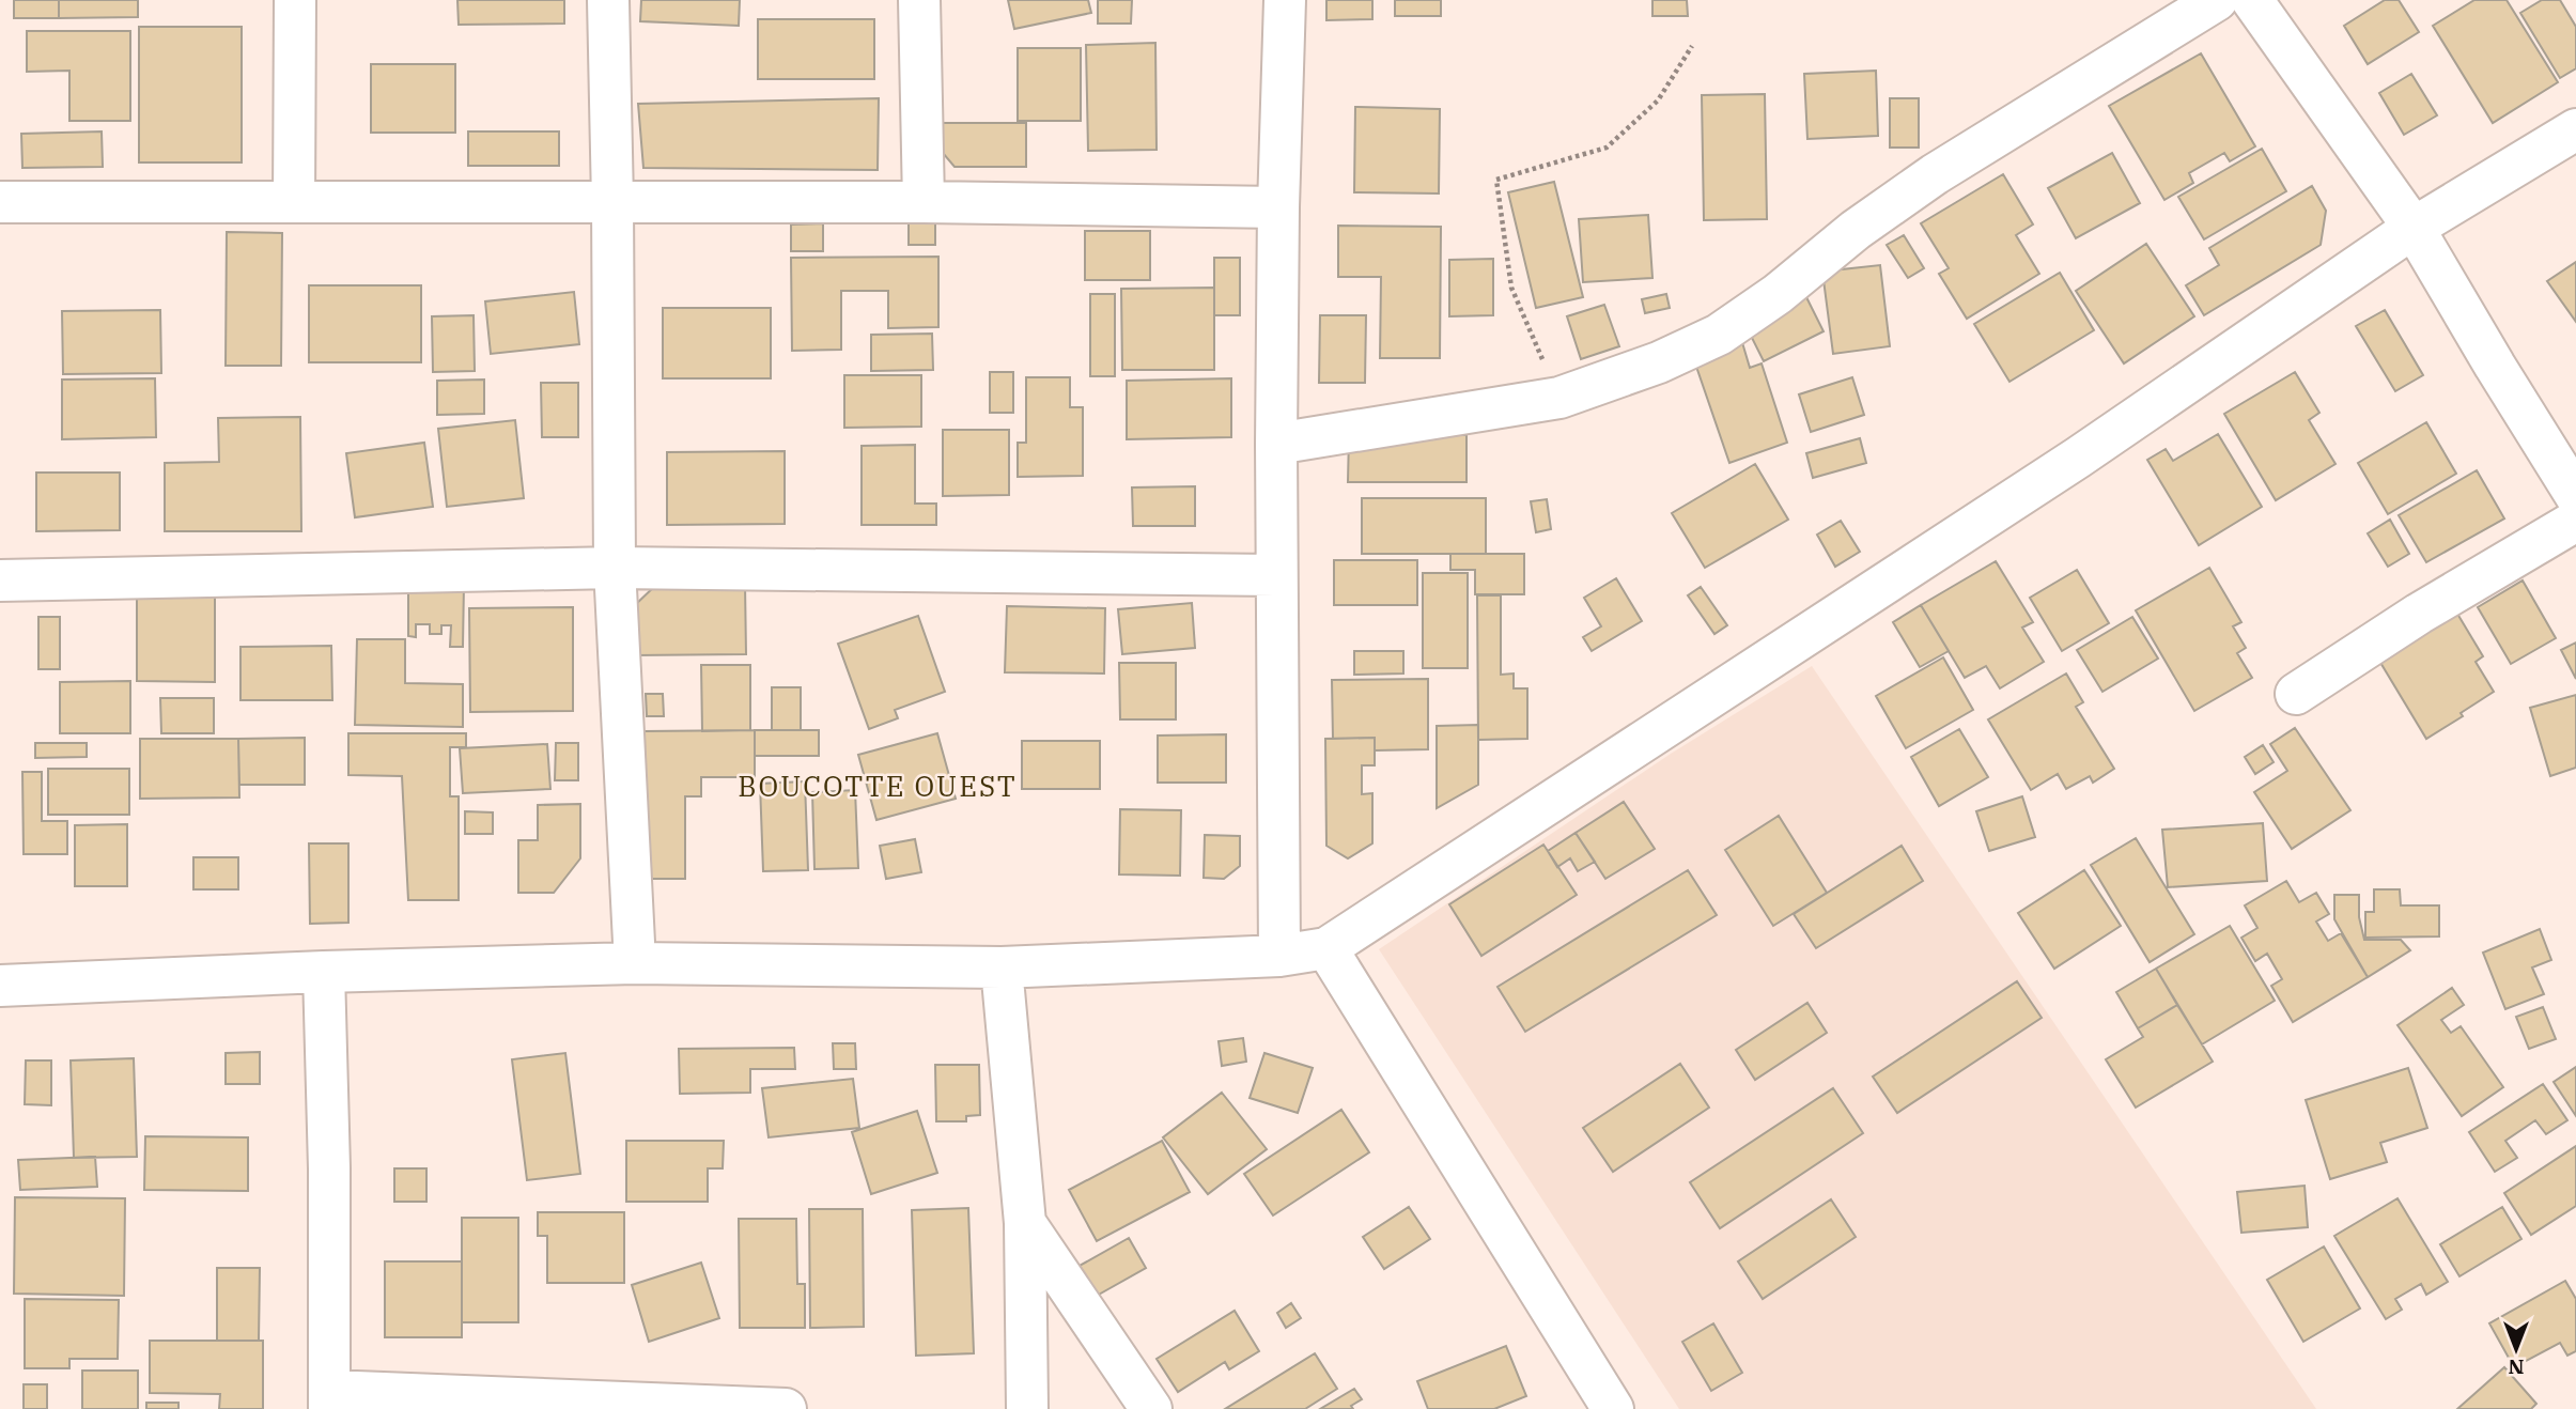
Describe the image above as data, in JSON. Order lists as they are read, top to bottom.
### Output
{
  "districts": ["BOUCOTTE OUEST"],
  "north": "bottom"
}
